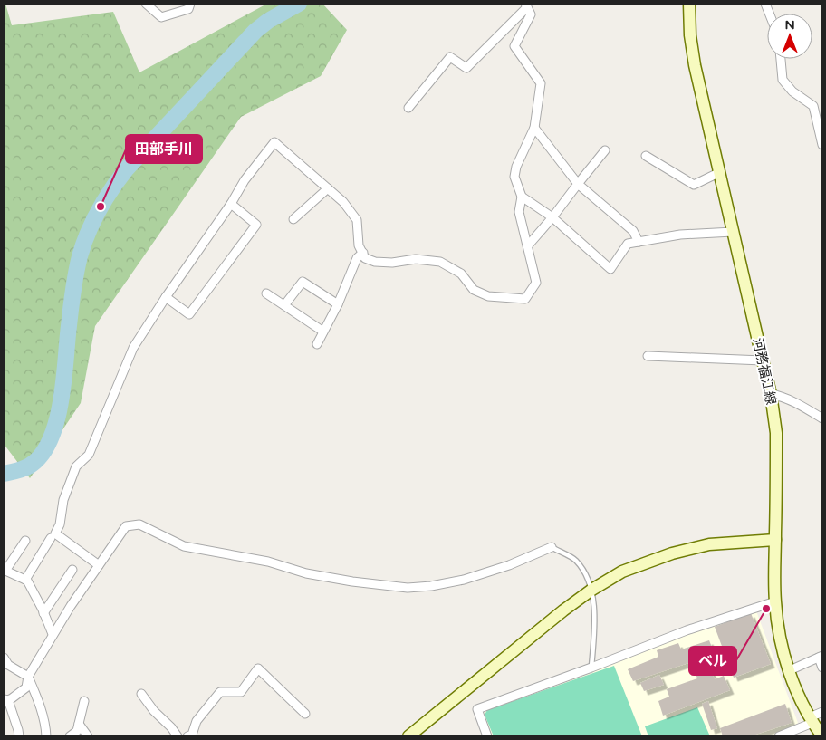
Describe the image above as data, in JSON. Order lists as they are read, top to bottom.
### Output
{
  "streets": {
    "main road": ["河務福江線"]
  },
  "places": ["田部手川", "ベル"],
  "north": "top"
}
